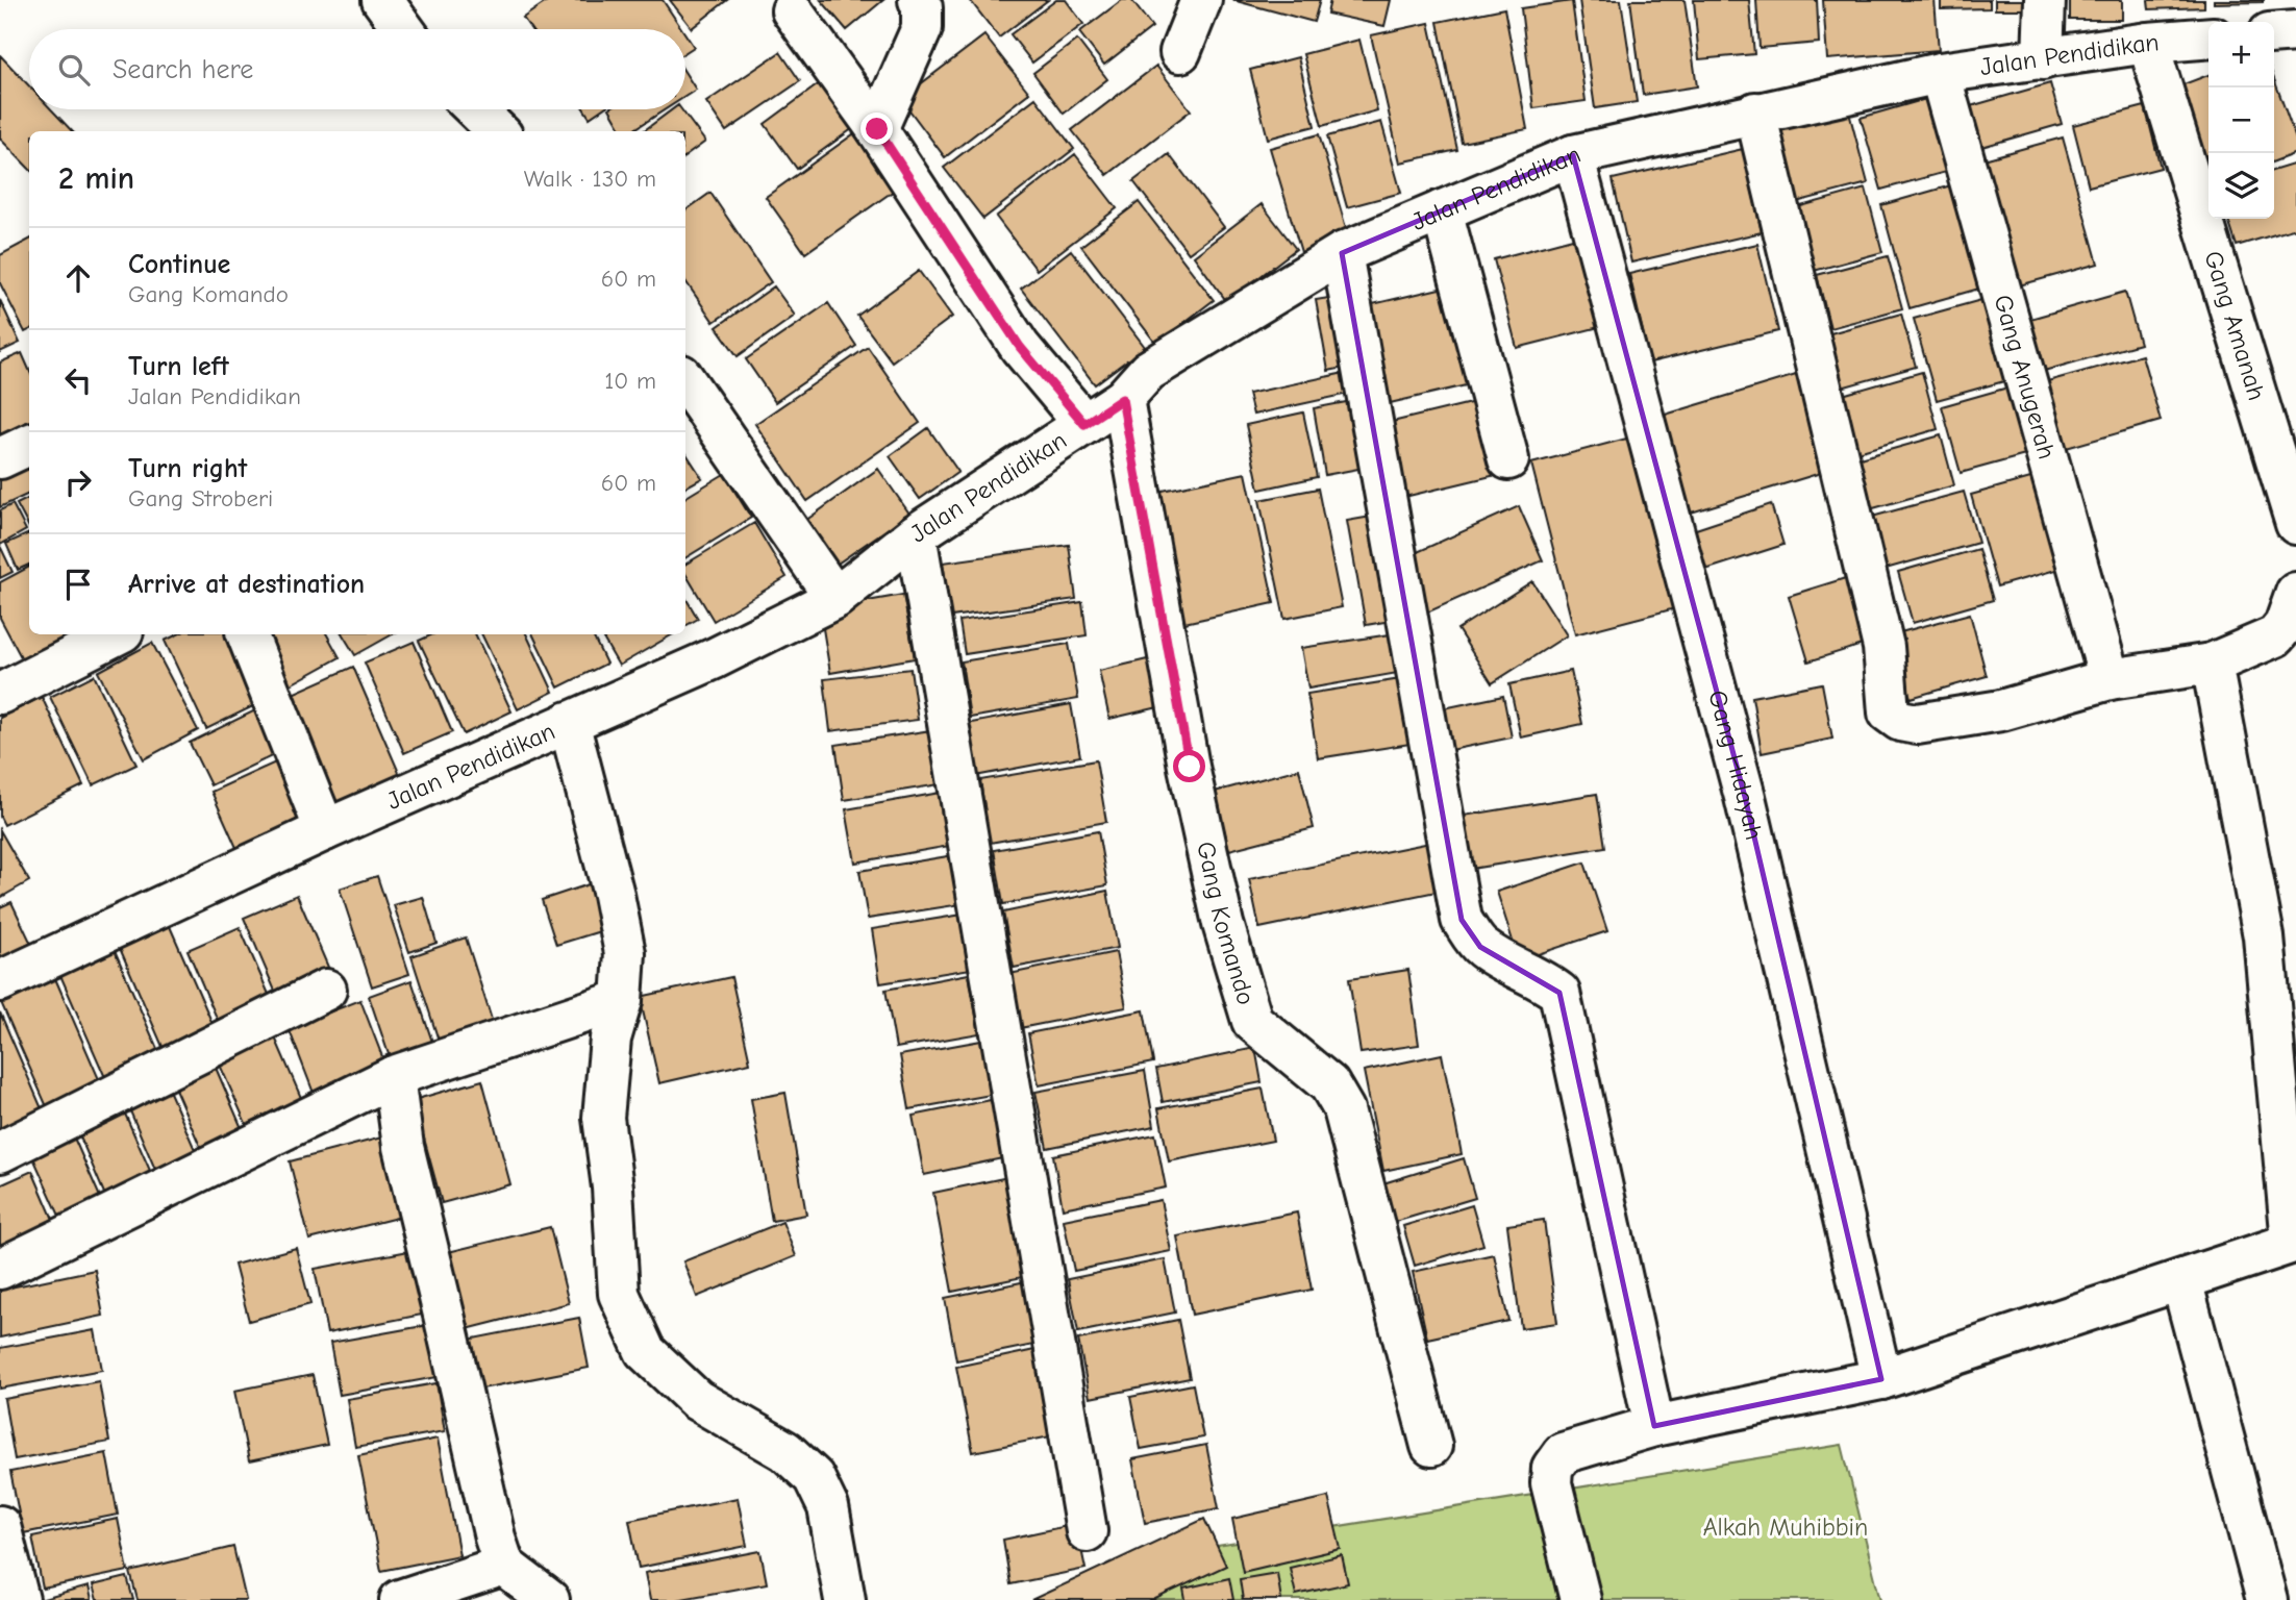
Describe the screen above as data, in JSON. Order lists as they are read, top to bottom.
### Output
{
  "streets": {
    "street": [
      "Jalan Pendidikan",
      "Gang Amanah",
      "Gang Anugerah",
      "Gang Hidayah",
      "Gang Komando"
    ]
  },
  "crossings": [
    ["Jalan Pendidikan", "Gang Amanah"],
    ["Jalan Pendidikan", "Gang Anugerah"],
    ["Jalan Pendidikan", "Gang Hidayah"],
    ["Jalan Pendidikan", "Gang Komando"]
  ],
  "parks": ["Alkah Muhibbin"],
  "page": {
    "map_buttons": ["+", "−"],
    "search": "Search here",
    "heading": ["2 min", "Walk · 130 m"],
    "list": [
      ["Continue", "Gang Komando", "60 m"],
      ["Turn left", "Jalan Pendidikan", "10 m"],
      ["Turn right", "Gang Stroberi", "60 m"],
      "Arrive at destination"
    ]
  }
}
